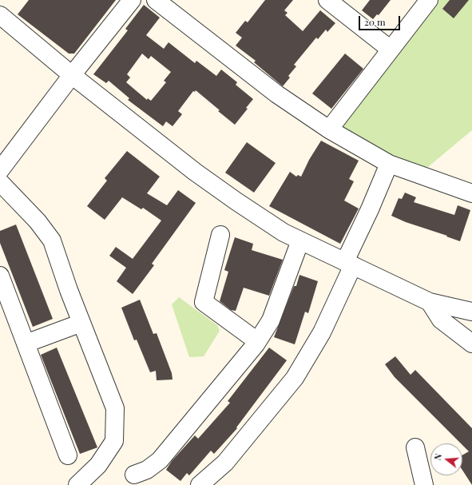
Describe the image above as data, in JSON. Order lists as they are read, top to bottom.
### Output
{
  "scale_bar": "20 m",
  "north": "left"
}
